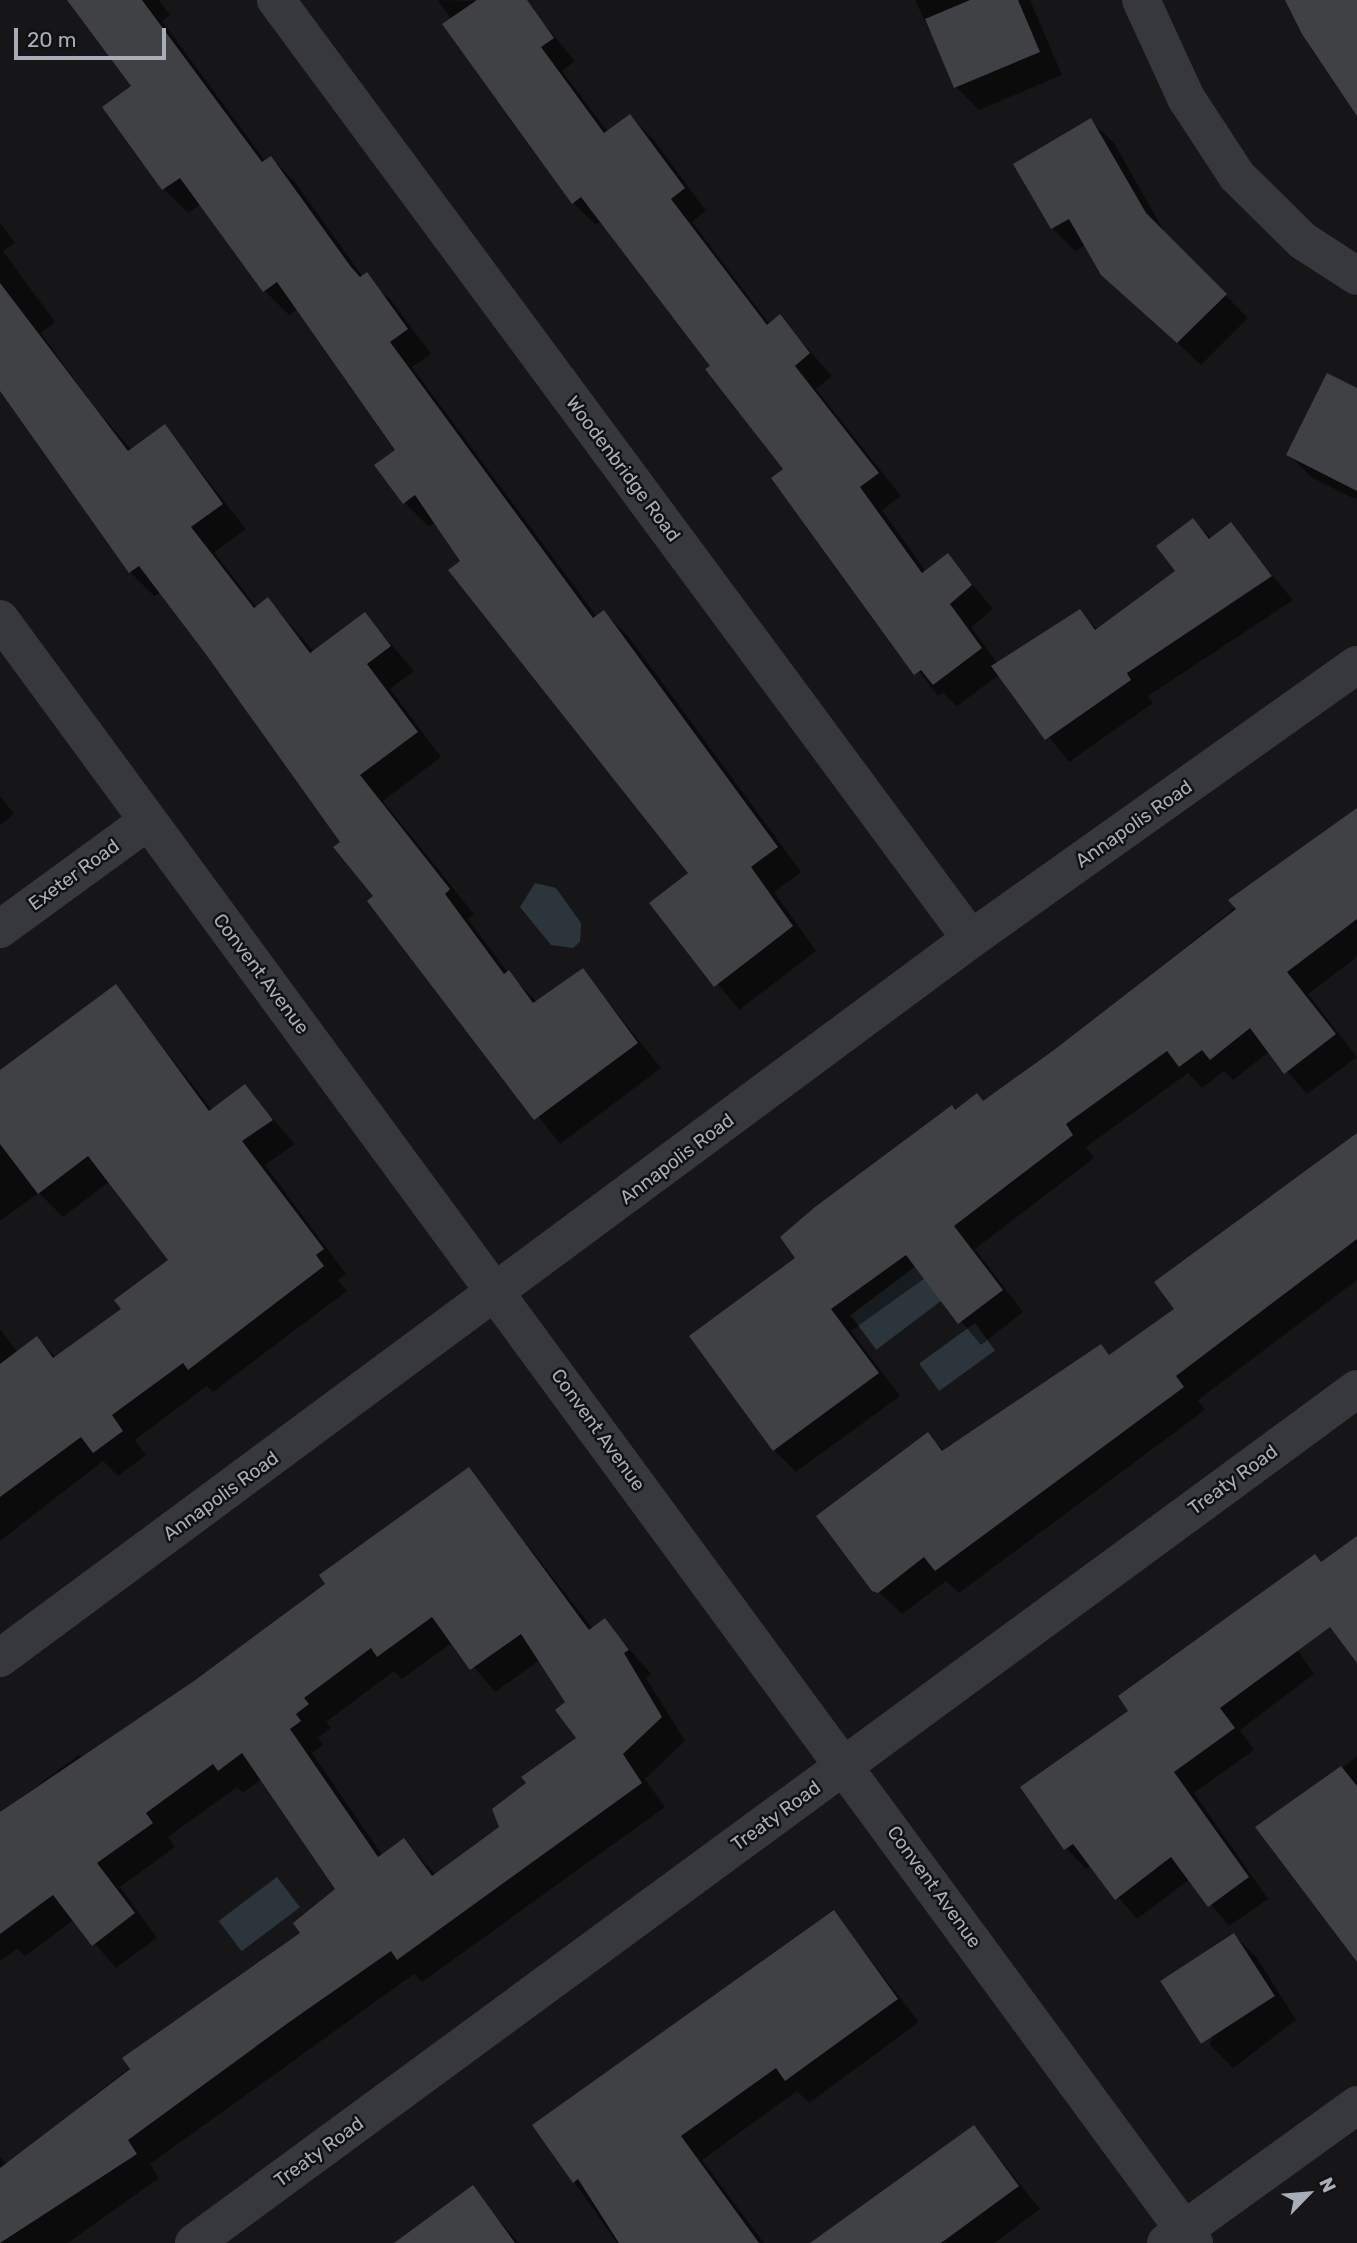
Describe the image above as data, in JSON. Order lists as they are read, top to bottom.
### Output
{
  "streets": {
    "street": [
      "Woodenbridge Road",
      "Annapolis Road",
      "Exeter Road",
      "Convent Avenue",
      "Treaty Road"
    ]
  },
  "crossings": [
    ["Woodenbridge Road", "Annapolis Road"],
    ["Annapolis Road", "Convent Avenue"],
    ["Exeter Road", "Convent Avenue"],
    ["Convent Avenue", "Treaty Road"]
  ],
  "scale_bar": "20 m",
  "north": "top right"
}
